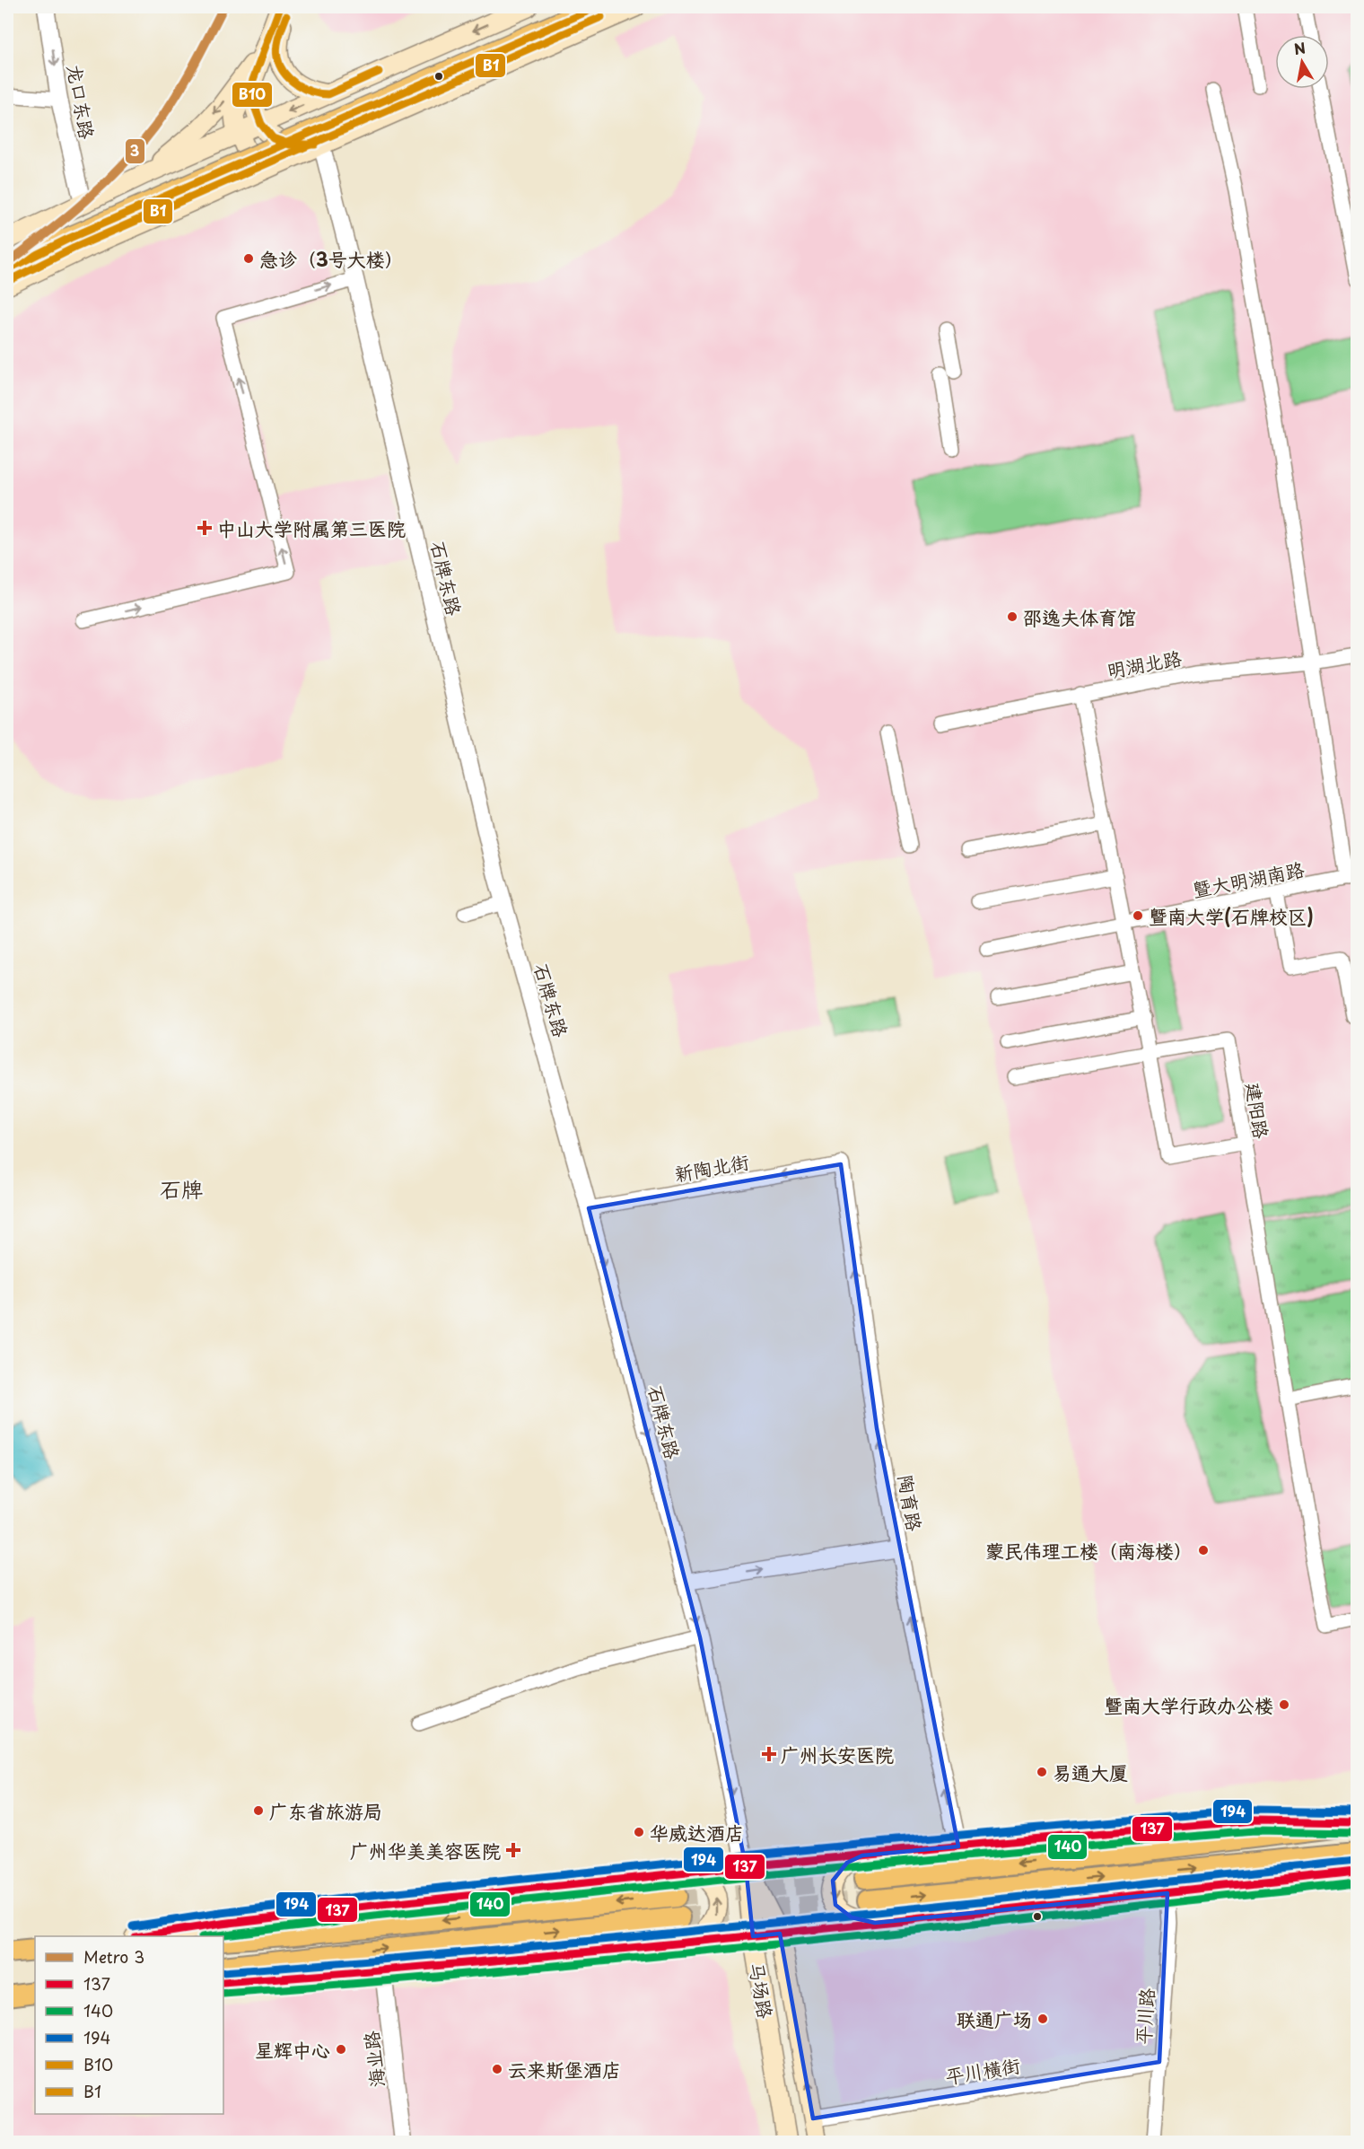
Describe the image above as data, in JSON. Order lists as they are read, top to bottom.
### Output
{
  "streets": {
    "main road": ["马场路"],
    "street": [
      "龙口东路",
      "石牌东路",
      "明湖北路",
      "暨大明湖南路",
      "建阳路",
      "新陶北街",
      "陶育路",
      "平川路",
      "海业路",
      "平川横街"
    ]
  },
  "crossings": [
    ["石牌东路", "新陶北街"],
    ["石牌东路", "马场路"],
    ["新陶北街", "陶育路"],
    ["马场路", "平川横街"],
    ["平川路", "平川横街"]
  ],
  "one_way": [
    "龙口东路",
    "石牌东路",
    "新陶北街",
    "陶育路"
  ],
  "districts": ["石牌"],
  "places": {
    "other": [
      "急诊（3号大楼）",
      "邵逸夫体育馆",
      "暨南大学(石牌校区)",
      "蒙民伟理工楼（南海楼）",
      "暨南大学行政办公楼",
      "易通大厦",
      "广东省旅游局",
      "华威达酒店",
      "联通广场",
      "星辉中心",
      "云来斯堡酒店"
    ],
    "health": ["中山大学附属第三医院", "广州长安医院", "广州华美美容医院"]
  },
  "lines": [
    "metro line 3",
    "transit line B10",
    "transit line B1",
    "transit line 194",
    "transit line 137",
    "transit line 140"
  ],
  "legend": [
    "Metro 3",
    "137",
    "140",
    "194",
    "B10",
    "B1"
  ],
  "north": "top"
}
